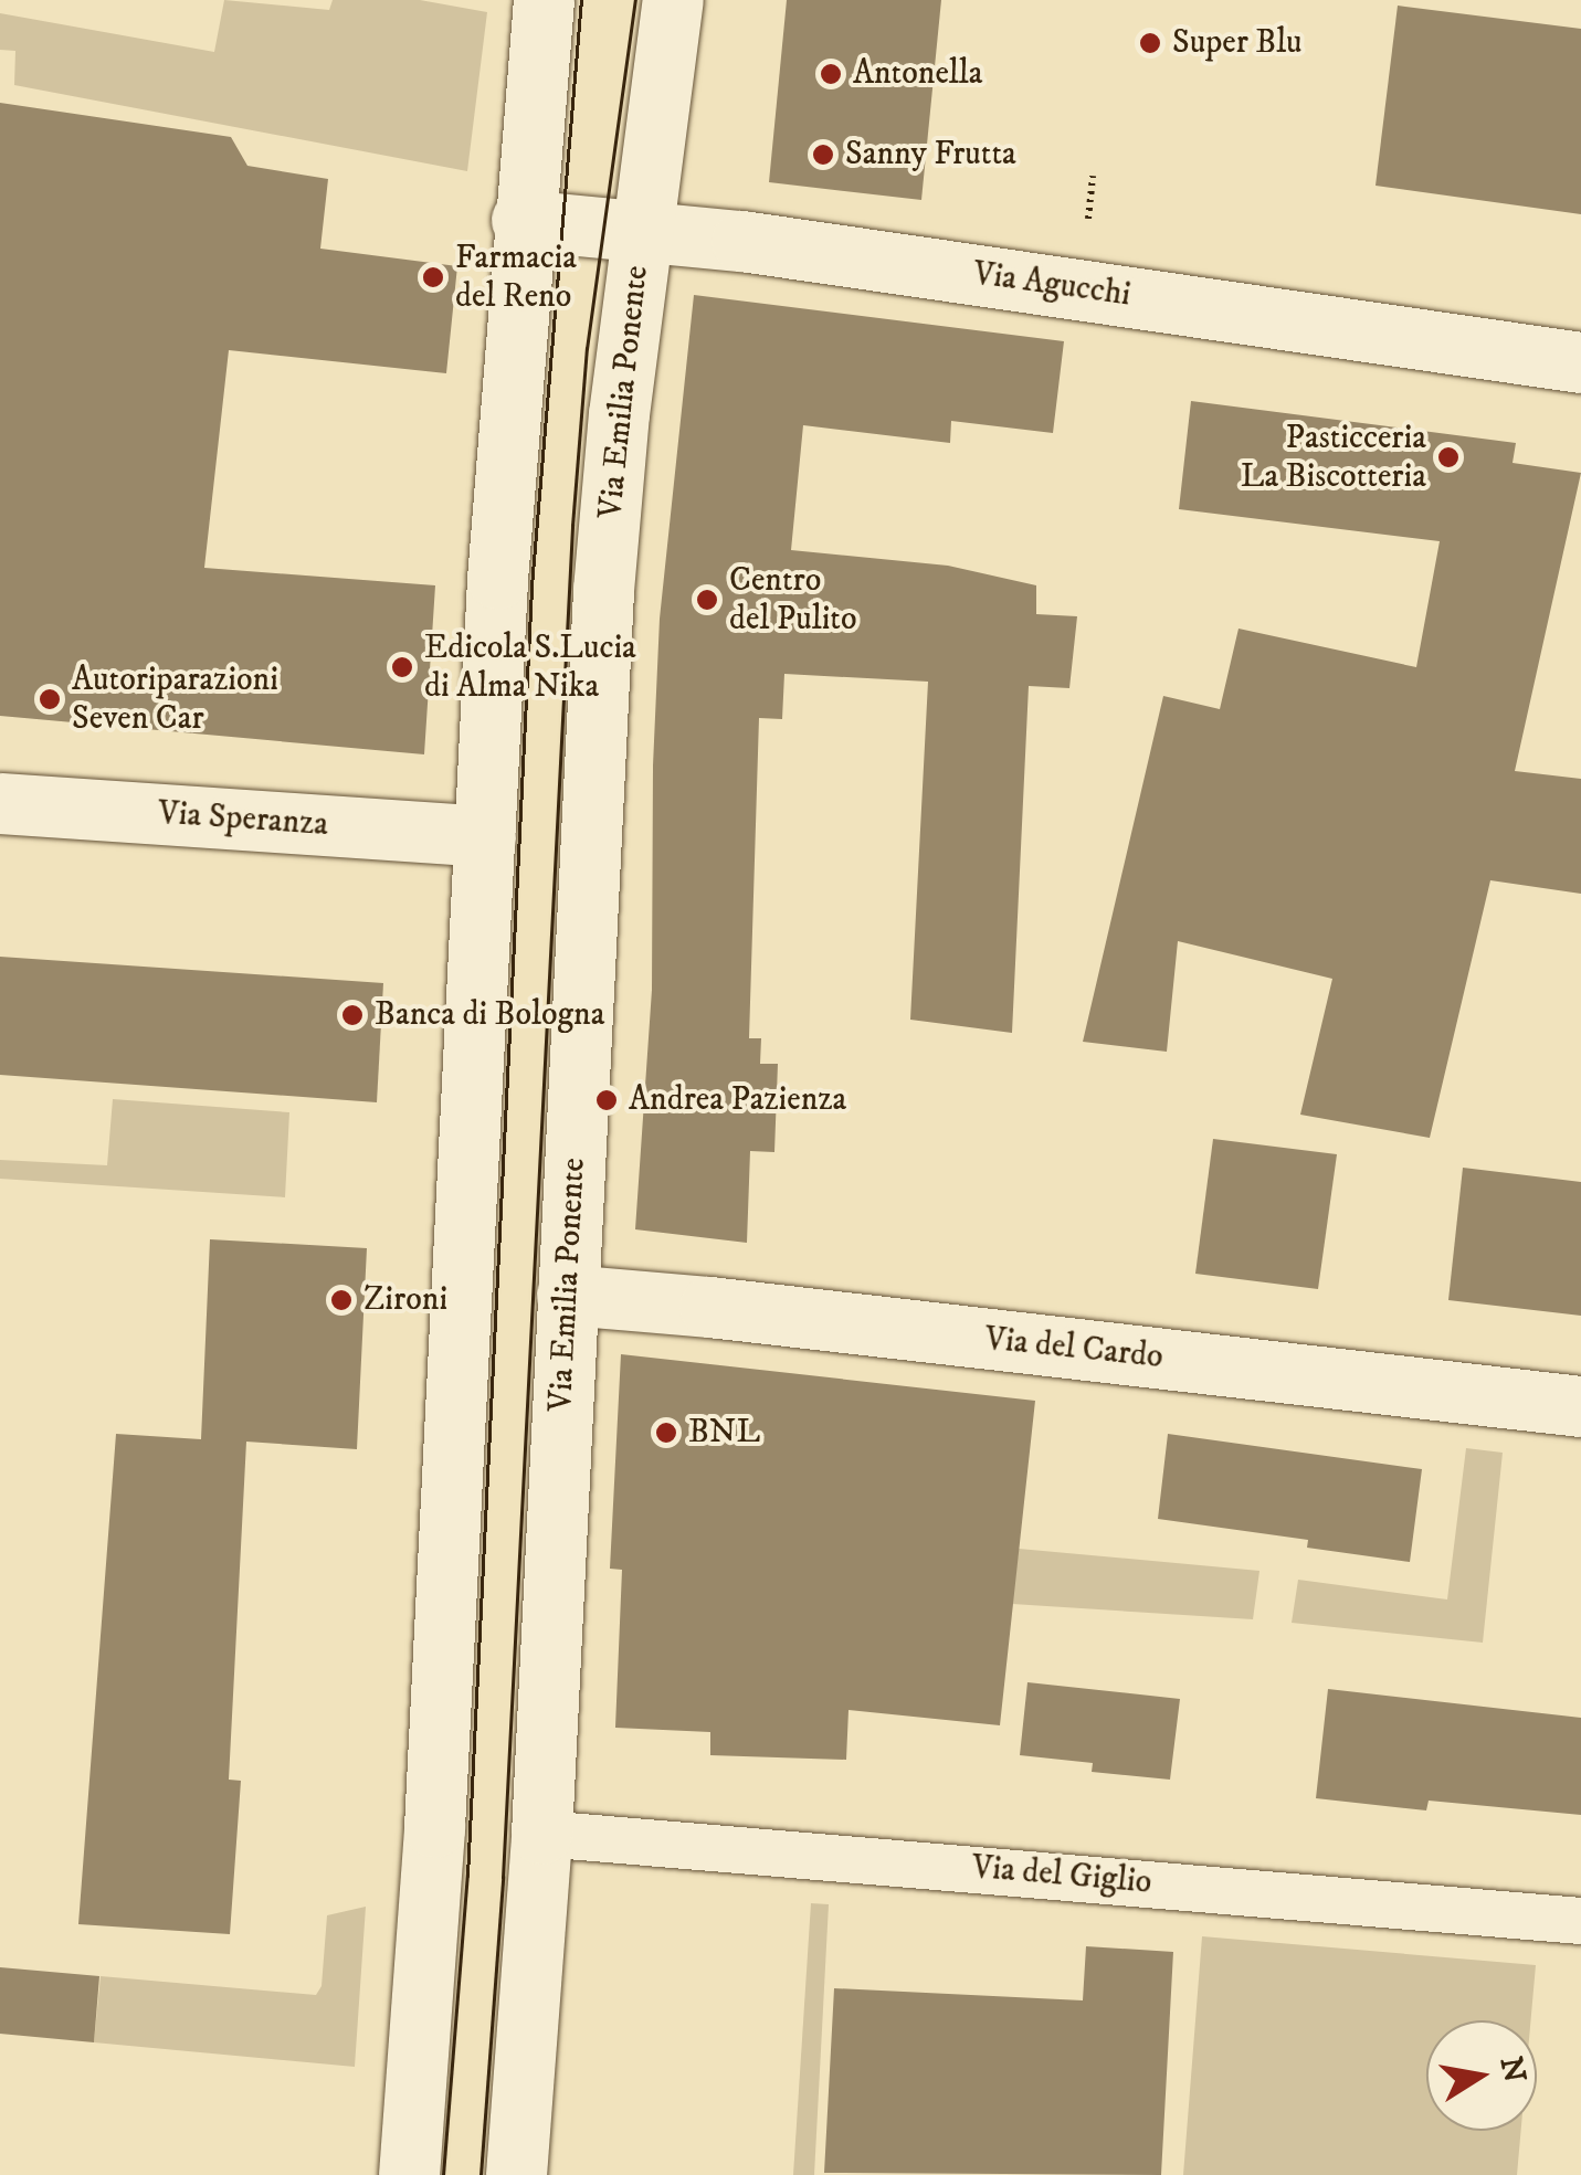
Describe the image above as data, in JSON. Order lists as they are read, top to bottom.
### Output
{
  "streets": {
    "main road": [
      "Via Agucchi",
      "Via Emilia Ponente",
      "Via Speranza",
      "Via del Cardo"
    ],
    "lane": ["Via del Giglio"]
  },
  "crossings": [
    ["Via Agucchi", "Via Emilia Ponente"],
    ["Via Emilia Ponente", "Via del Cardo"],
    ["Via Emilia Ponente", "Via del Giglio"]
  ],
  "places": [
    "Super Blu",
    "Antonella",
    "Sanny Frutta",
    "Farmacia del Reno",
    "Pasticceria La Biscotteria",
    "Centro del Pulito",
    "Edicola S.Lucia di Alma Nika",
    "Autoriparazioni Seven Car",
    "Banca di Bologna",
    "Andrea Pazienza",
    "Zironi",
    "BNL"
  ],
  "north": "right"
}
